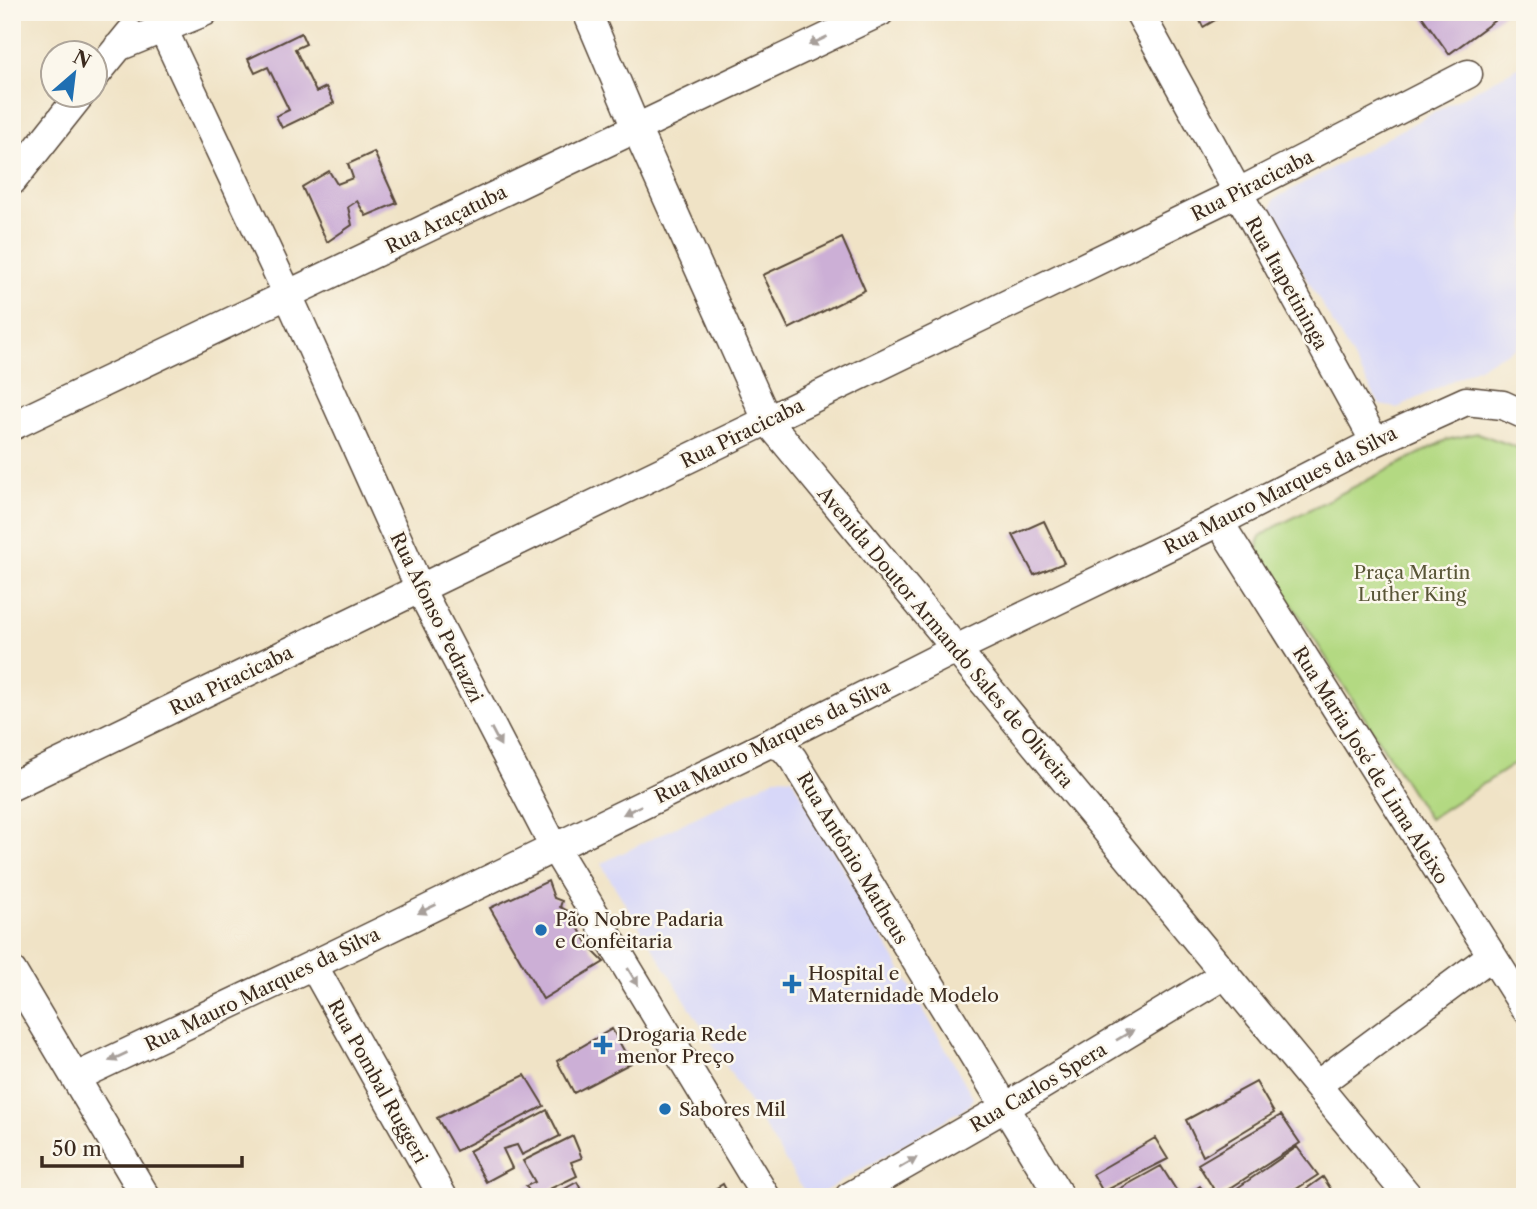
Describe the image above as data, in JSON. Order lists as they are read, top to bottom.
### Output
{
  "streets": {
    "street": [
      "Rua Piracicaba",
      "Rua Araçatuba",
      "Rua Itapetininga",
      "Rua Mauro Marques da Silva",
      "Rua Afonso Pedrazzi",
      "Avenida Doutor Armando Sales de Oliveira",
      "Rua Maria José de Lima Aleixo",
      "Rua Antônio Matheus",
      "Rua Pombal Ruggeri",
      "Rua Carlos Spera"
    ]
  },
  "crossings": [
    ["Rua Piracicaba", "Rua Itapetininga"],
    ["Rua Piracicaba", "Rua Afonso Pedrazzi"],
    ["Rua Piracicaba", "Avenida Doutor Armando Sales de Oliveira"],
    ["Rua Araçatuba", "Rua Afonso Pedrazzi"],
    ["Rua Araçatuba", "Avenida Doutor Armando Sales de Oliveira"],
    ["Rua Itapetininga", "Rua Mauro Marques da Silva"],
    ["Rua Mauro Marques da Silva", "Rua Afonso Pedrazzi"],
    ["Rua Mauro Marques da Silva", "Avenida Doutor Armando Sales de Oliveira"],
    ["Rua Mauro Marques da Silva", "Rua Maria José de Lima Aleixo"],
    ["Rua Mauro Marques da Silva", "Rua Antônio Matheus"],
    ["Rua Mauro Marques da Silva", "Rua Pombal Ruggeri"],
    ["Avenida Doutor Armando Sales de Oliveira", "Rua Carlos Spera"],
    ["Rua Antônio Matheus", "Rua Carlos Spera"]
  ],
  "one_way": ["Rua Mauro Marques da Silva", "Rua Afonso Pedrazzi", "Rua Carlos Spera"],
  "parks": ["Praça Martin Luther King"],
  "places": {
    "other": ["Pão Nobre Padaria e Confeitaria", "Sabores Mil"],
    "health": ["Hospital e Maternidade Modelo", "Drogaria Rede menor Preço"]
  },
  "scale_bar": "50 m",
  "north": "top right"
}
